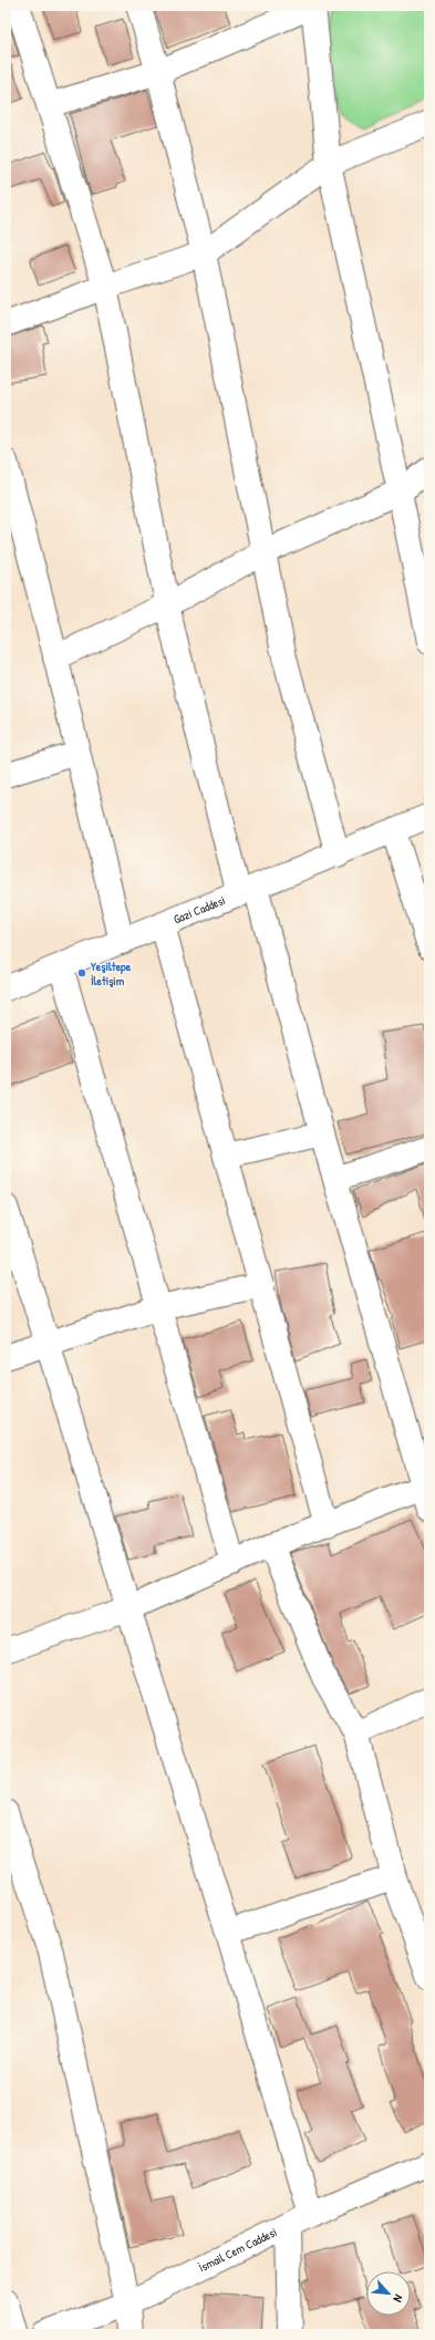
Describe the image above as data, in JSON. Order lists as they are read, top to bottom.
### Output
{
  "streets": {
    "street": ["Gazi Caddesi", "İsmail Cem Caddesi"]
  },
  "places": ["Yeşiltepe İletişim"],
  "north": "bottom right"
}
